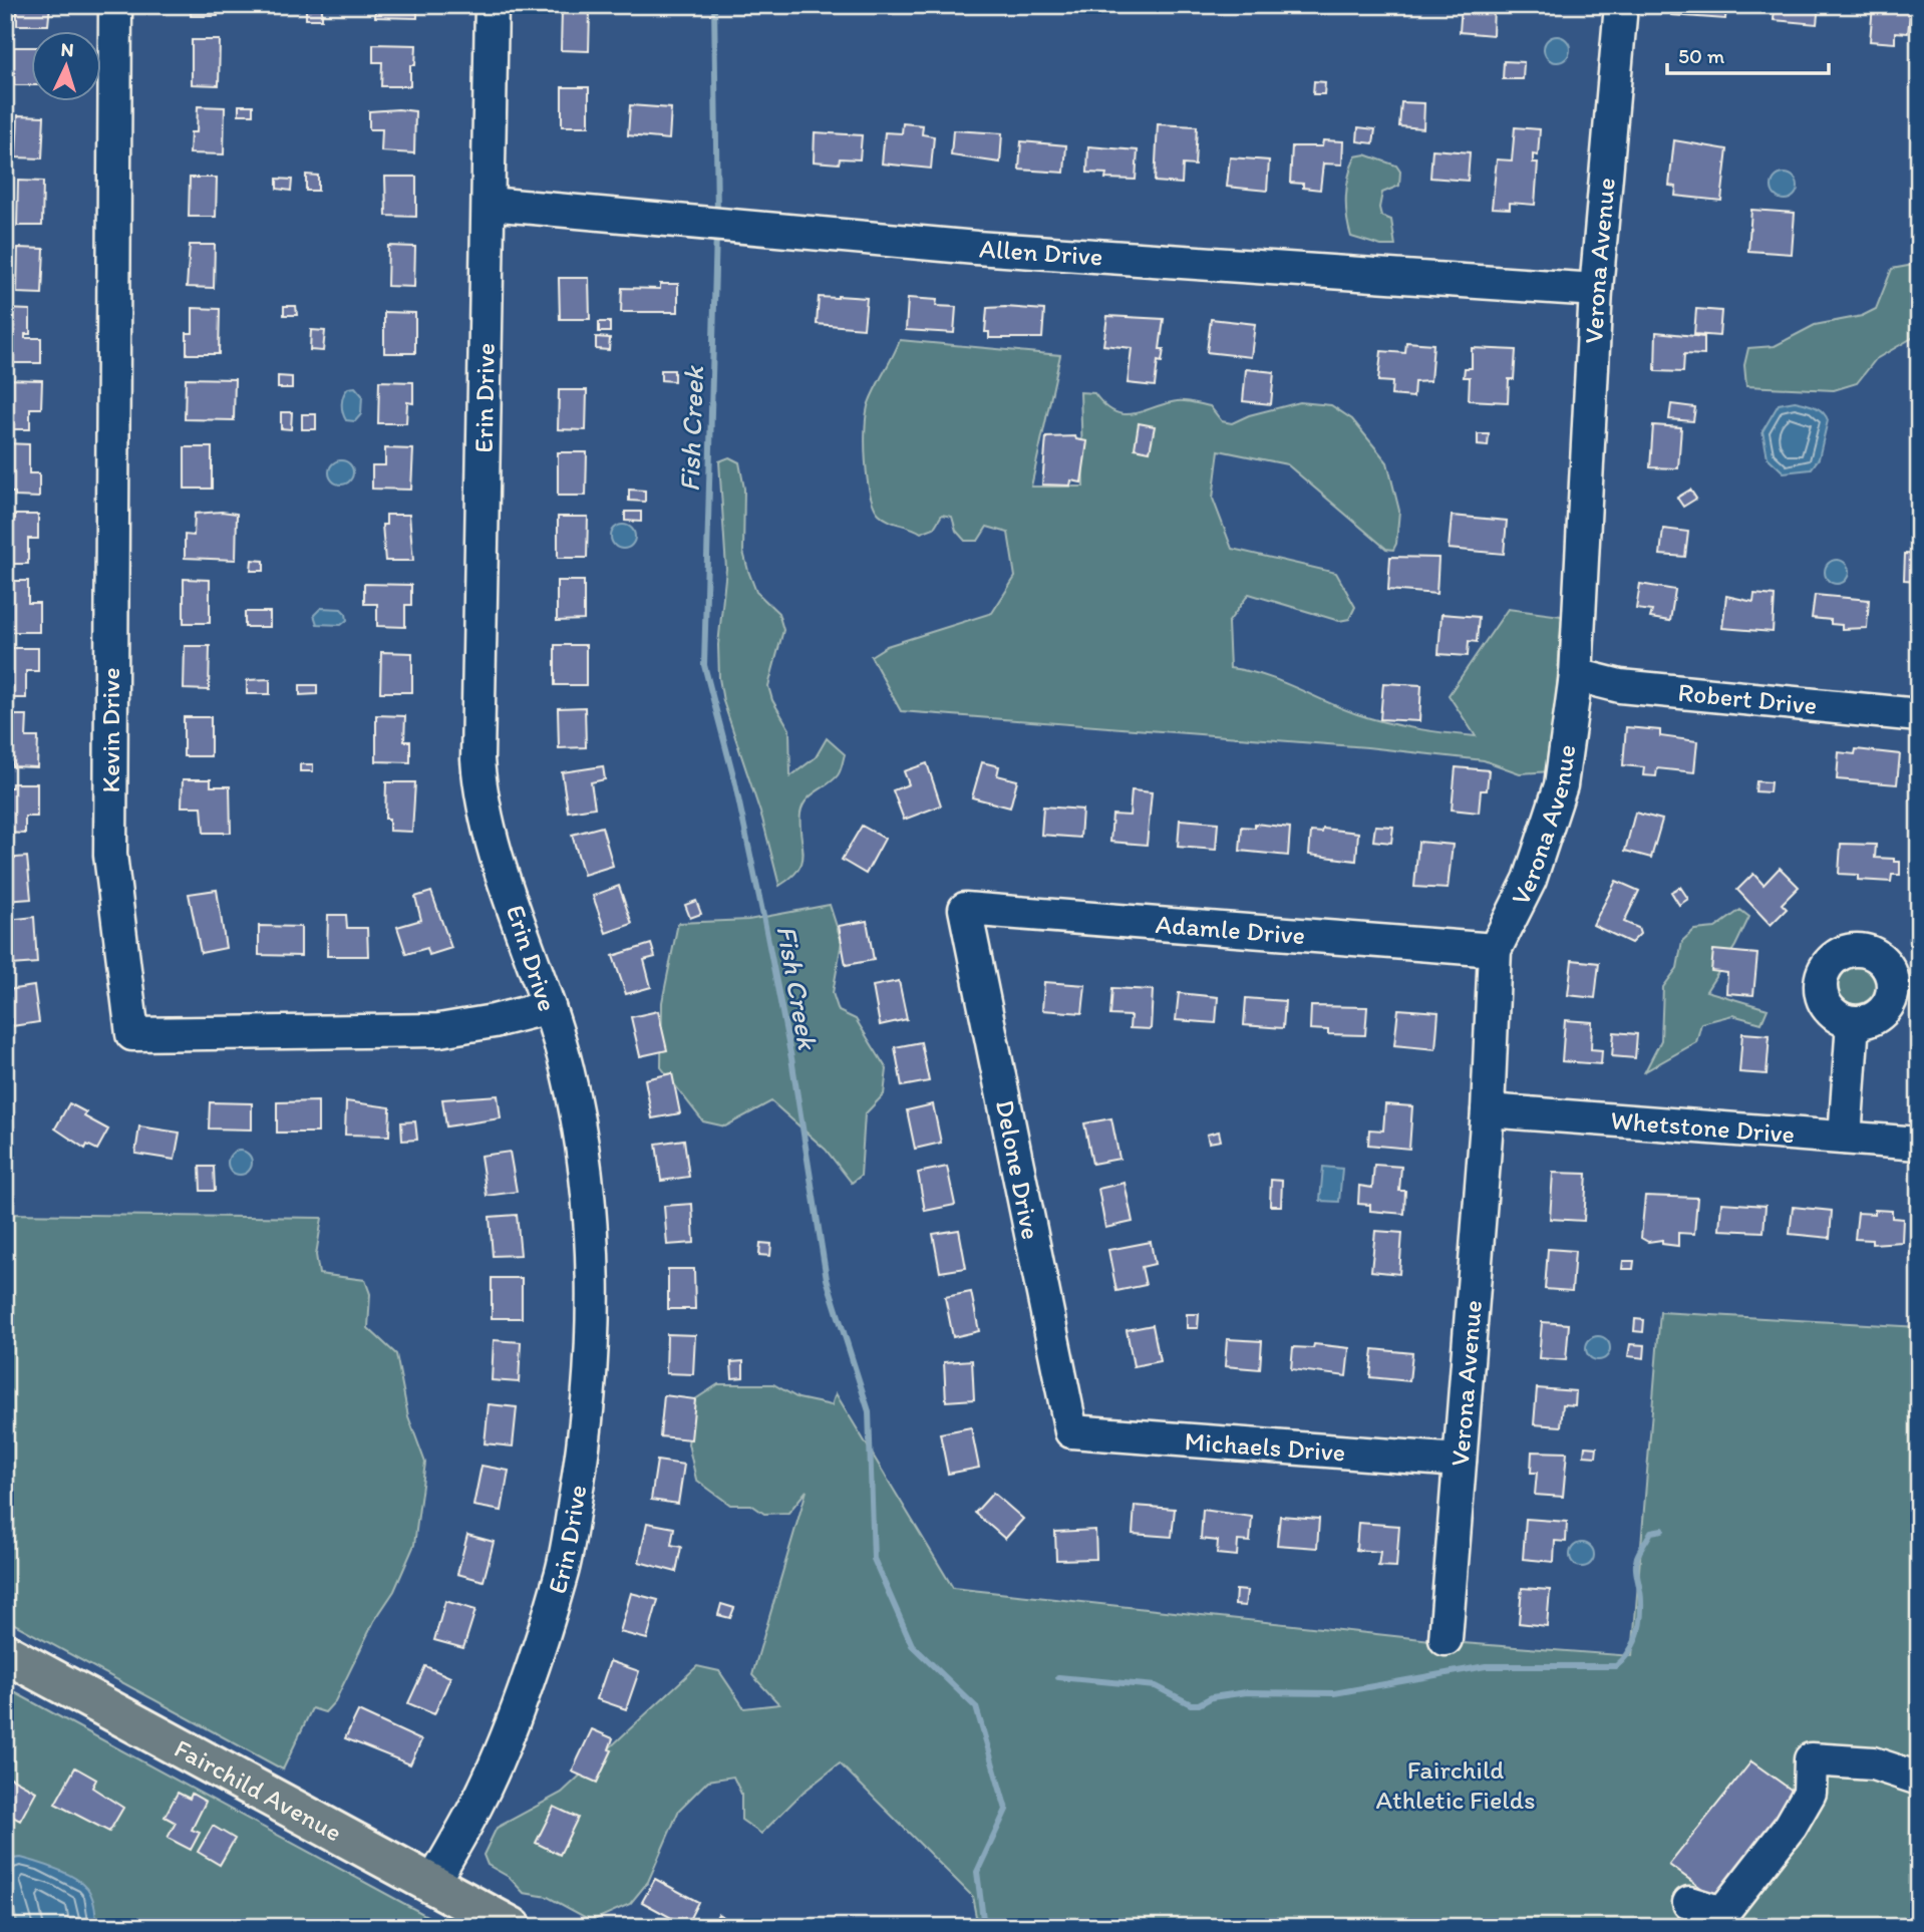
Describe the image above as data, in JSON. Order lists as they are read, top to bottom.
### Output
{
  "streets": {
    "main road": ["Fairchild Avenue"],
    "street": [
      "Allen Drive",
      "Verona Avenue",
      "Erin Drive",
      "Robert Drive",
      "Kevin Drive",
      "Adamle Drive",
      "Whetstone Drive",
      "Delone Drive",
      "Michaels Drive"
    ]
  },
  "crossings": [
    ["Allen Drive", "Verona Avenue"],
    ["Allen Drive", "Erin Drive"],
    ["Verona Avenue", "Robert Drive"],
    ["Verona Avenue", "Adamle Drive"],
    ["Verona Avenue", "Whetstone Drive"],
    ["Verona Avenue", "Michaels Drive"],
    ["Erin Drive", "Kevin Drive"],
    ["Erin Drive", "Fairchild Avenue"],
    ["Adamle Drive", "Delone Drive"],
    ["Delone Drive", "Michaels Drive"]
  ],
  "water": ["Fish Creek"],
  "parks": ["Fairchild Athletic Fields"],
  "scale_bar": "50 m",
  "north": "top"
}
